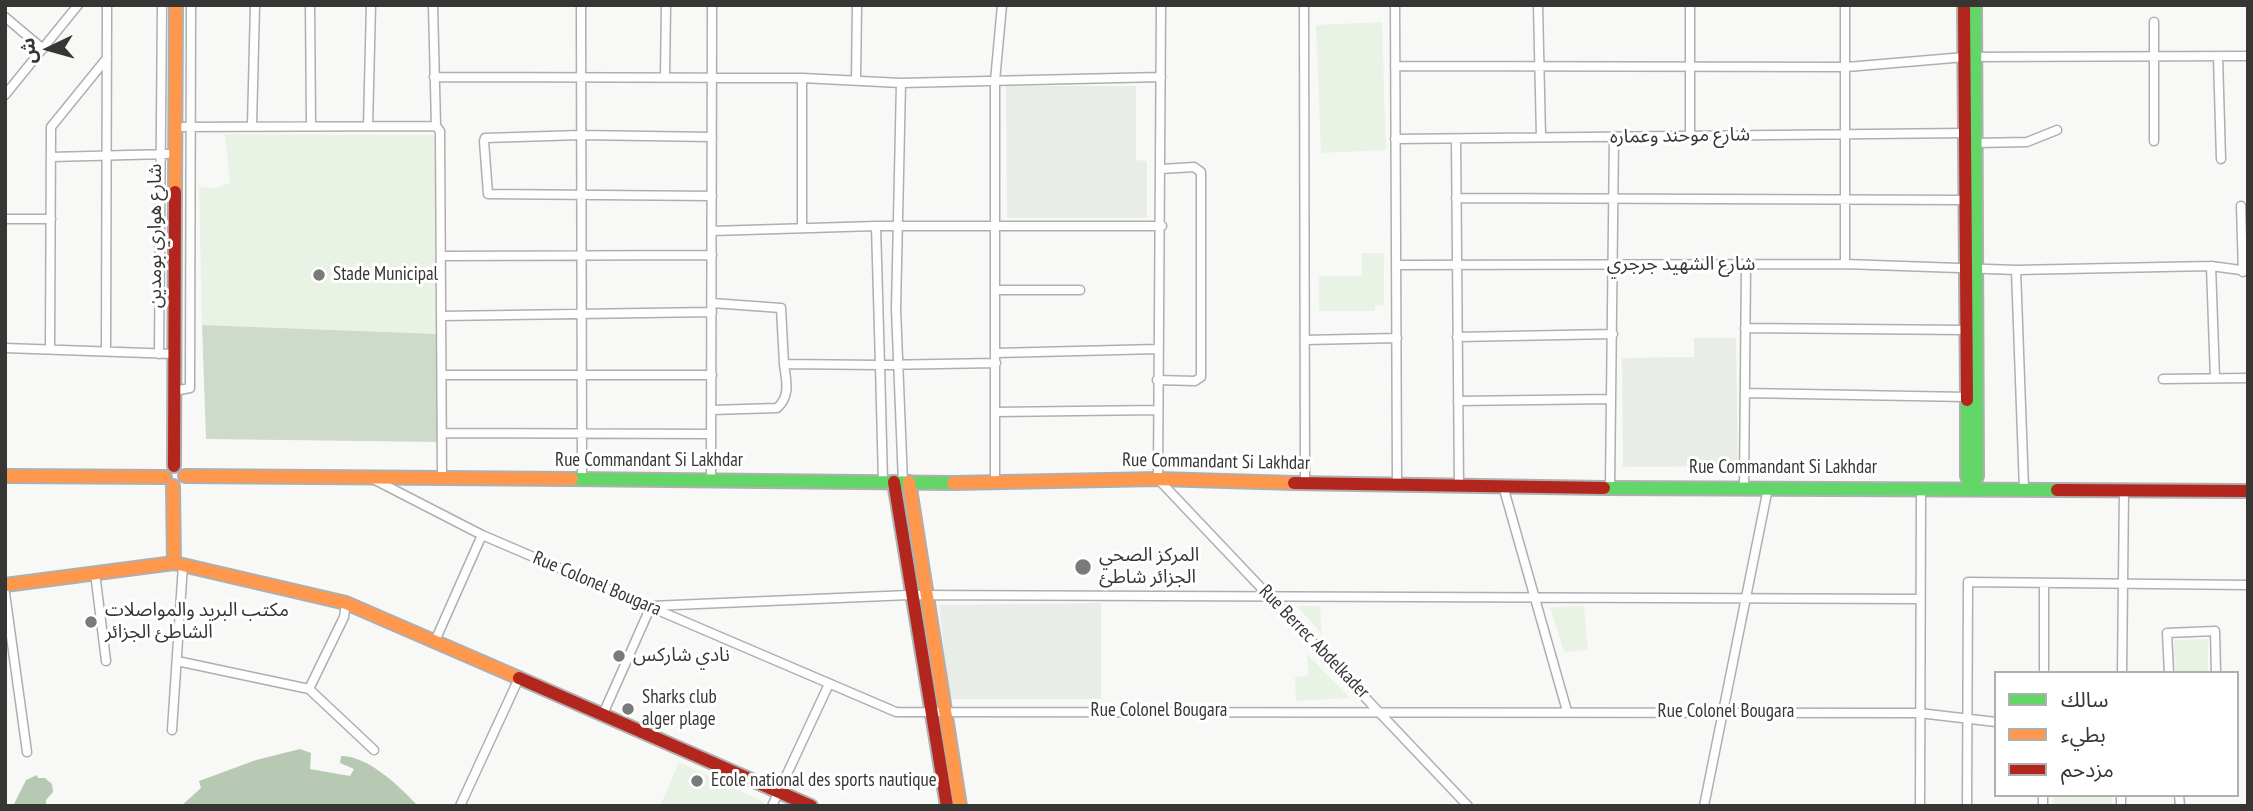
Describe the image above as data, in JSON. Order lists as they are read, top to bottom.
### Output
{
  "streets": {
    "main road": ["شارع هواري بومدين", "Rue Commandant Si Lakhdar"],
    "street": [
      "شارع موحند وعماره",
      "شارع الشهيد جرجري",
      "Rue Colonel Bougara",
      "Rue Berrec Abdelkader"
    ]
  },
  "crossings": [
    ["شارع هواري بومدين", "Rue Commandant Si Lakhdar"],
    ["Rue Commandant Si Lakhdar", "Rue Colonel Bougara"],
    ["Rue Commandant Si Lakhdar", "Rue Berrec Abdelkader"],
    ["Rue Colonel Bougara", "Rue Berrec Abdelkader"]
  ],
  "places": [
    "Stade Municipal",
    "المركز الصحي الجزائر شاطئ",
    "مكتب البريد والمواصلات الشاطئ الجزائر",
    "نادي شاركس",
    "Sharks club alger plage",
    "Ecole national des sports nautique"
  ],
  "legend": ["سالك", "بطيء", "مزدحم"],
  "north": "left"
}
